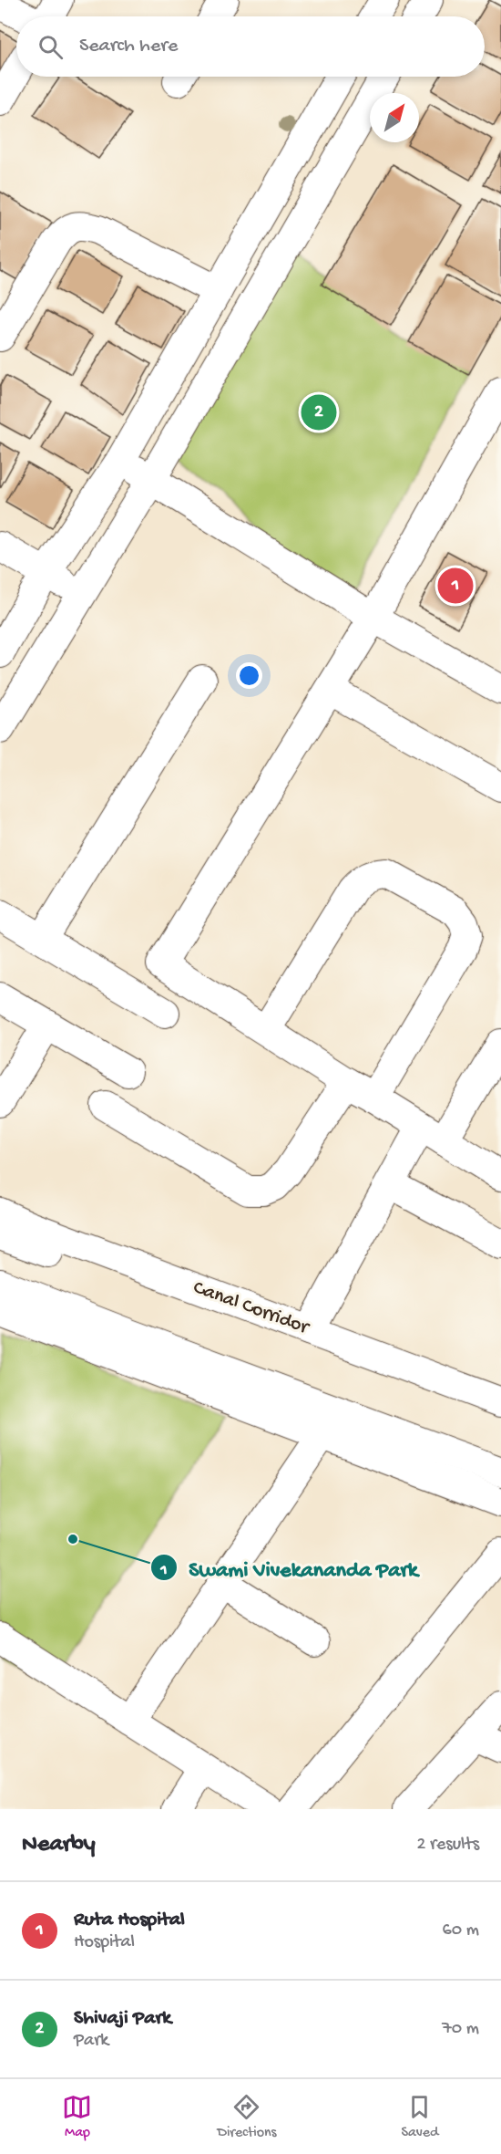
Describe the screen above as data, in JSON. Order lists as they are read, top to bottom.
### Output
{
  "streets": {
    "street": ["Canal Corridor"]
  },
  "places": ["Swami Vivekananda Park"],
  "north": "top right",
  "page": {
    "search": "Search here",
    "pins": ["2", "1"],
    "heading": ["Nearby", "2 results"],
    "list": [
      {
        "mark": "1",
        "name": "Ruta Hospital",
        "note": "Hospital",
        "value": "60 m"
      },
      {
        "mark": "2",
        "name": "Shivaji Park",
        "note": "Park",
        "value": "70 m"
      }
    ],
    "nav": ["Map", "Directions", "Saved"]
  }
}
